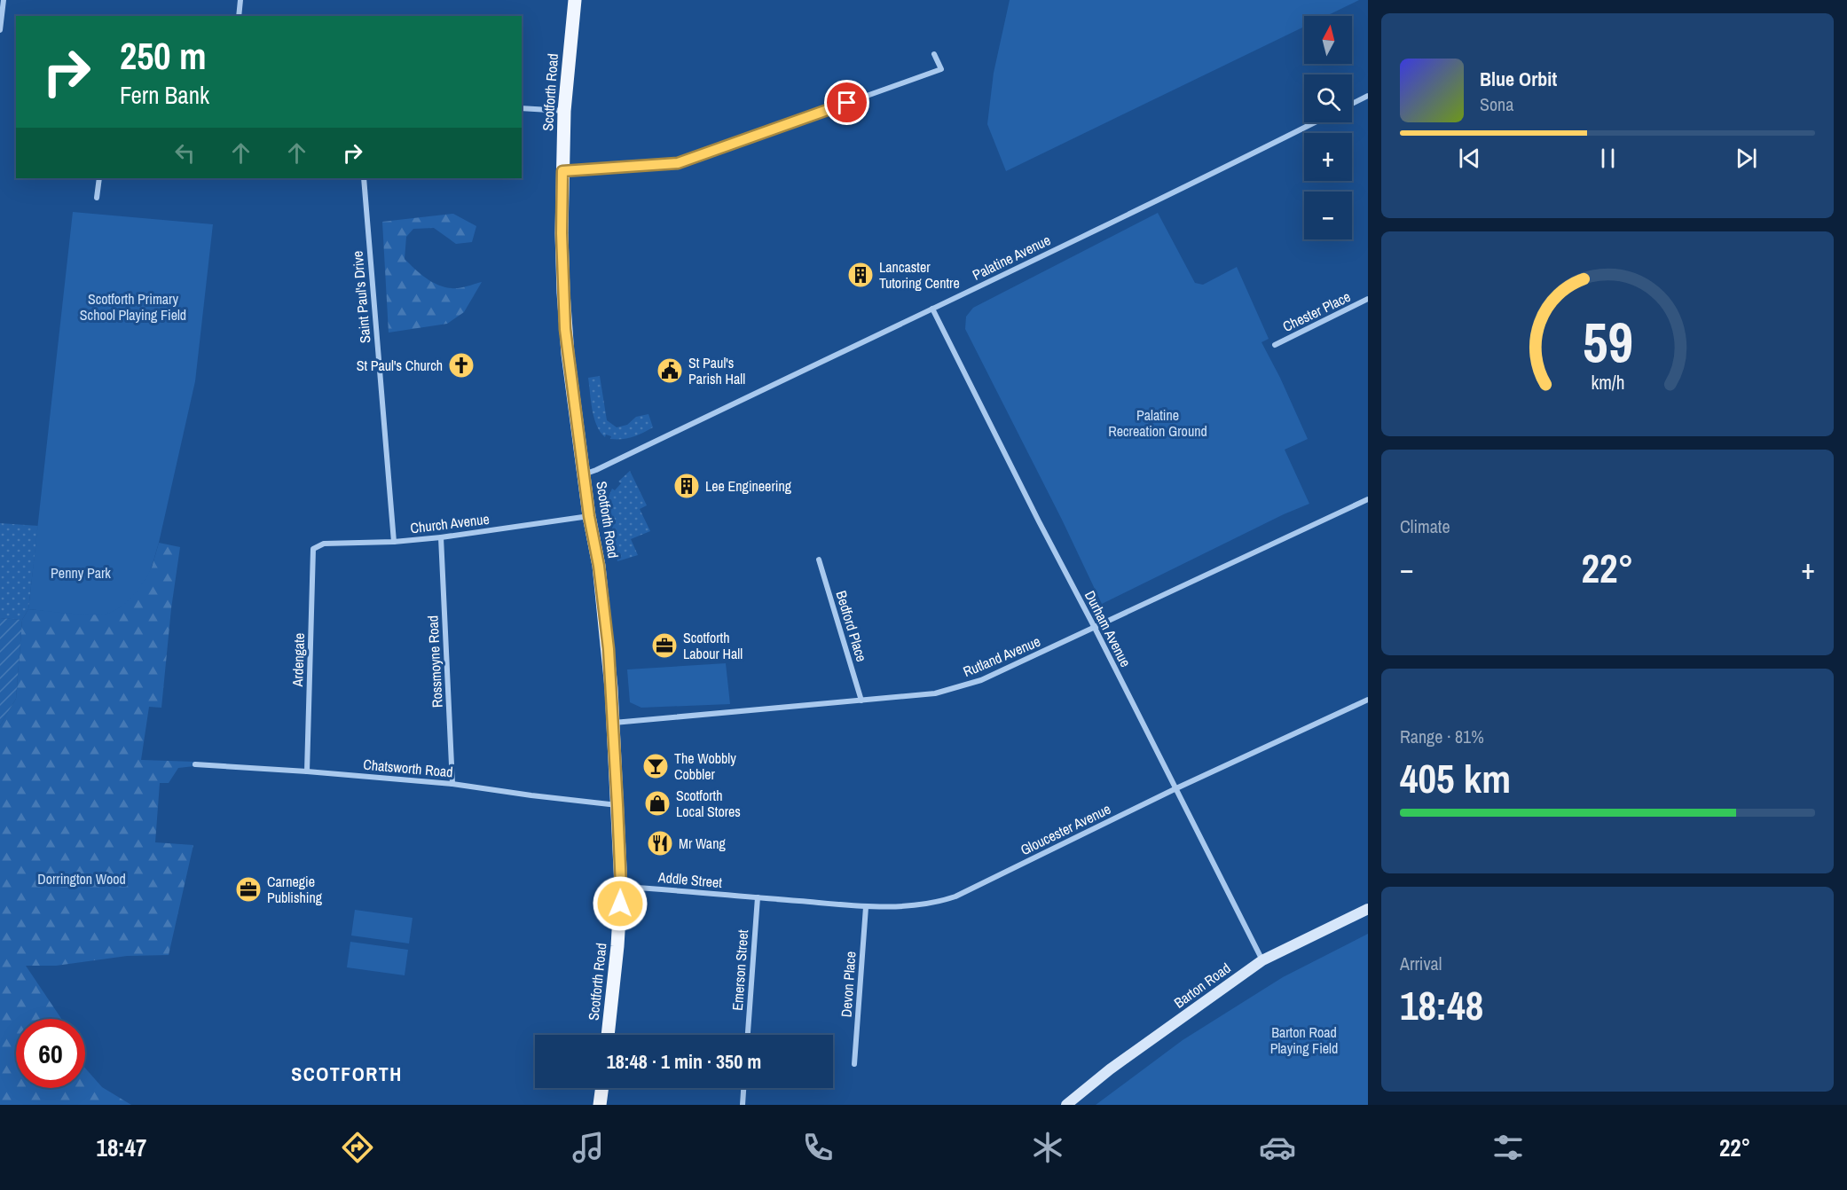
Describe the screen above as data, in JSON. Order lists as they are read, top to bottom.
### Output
{
  "streets": {
    "main road": ["Scotforth Road"],
    "street": [
      "Palatine Avenue",
      "Saint Paul's Drive",
      "Chester Place",
      "Church Avenue",
      "Bedford Place",
      "Durham Avenue",
      "Rutland Avenue",
      "Ardengate",
      "Rossmoyne Road",
      "Chatsworth Road",
      "Gloucester Avenue",
      "Addle Street",
      "Emerson Street",
      "Devon Place",
      "Barton Road"
    ]
  },
  "crossings": [
    ["Scotforth Road", "Palatine Avenue"],
    ["Scotforth Road", "Church Avenue"],
    ["Scotforth Road", "Rutland Avenue"],
    ["Scotforth Road", "Chatsworth Road"],
    ["Scotforth Road", "Addle Street"],
    ["Palatine Avenue", "Durham Avenue"],
    ["Saint Paul's Drive", "Church Avenue"],
    ["Church Avenue", "Ardengate"],
    ["Church Avenue", "Rossmoyne Road"],
    ["Bedford Place", "Rutland Avenue"],
    ["Durham Avenue", "Rutland Avenue"],
    ["Durham Avenue", "Gloucester Avenue"],
    ["Durham Avenue", "Barton Road"],
    ["Ardengate", "Chatsworth Road"],
    ["Rossmoyne Road", "Chatsworth Road"],
    ["Gloucester Avenue", "Addle Street"],
    ["Gloucester Avenue", "Emerson Street"],
    ["Gloucester Avenue", "Devon Place"],
    ["Addle Street", "Emerson Street"]
  ],
  "districts": ["SCOTFORTH"],
  "parks": [
    "Scotforth Primary School Playing Field",
    "Palatine Recreation Ground",
    "Penny Park",
    "Dorrington Wood",
    "Barton Road Playing Field"
  ],
  "places": {
    "building": ["Lancaster Tutoring Centre", "Lee Engineering"],
    "church": ["St Paul's Church"],
    "public building": ["St Paul's Parish Hall"],
    "office": ["Scotforth Labour Hall", "Carnegie Publishing"],
    "bar": ["The Wobbly Cobbler"],
    "shop": ["Scotforth Local Stores"],
    "restaurant": ["Mr Wang"]
  },
  "north": "top",
  "page": {
    "map_buttons": ["+", "−"],
    "turn": ["250 m", "Fern Bank"],
    "song": ["Blue Orbit", "Sona"],
    "tile": [
      "Climate",
      ["Range · 81%", "405 km"],
      ["Arrival", "18:48"]
    ],
    "heat": ["−", "22°", "+"],
    "limit": "60",
    "trip": "18:48 · 1 min · 350 m",
    "tabs": ["18:47", "22°"],
    "gauge": ["59", "km/h"]
  }
}
